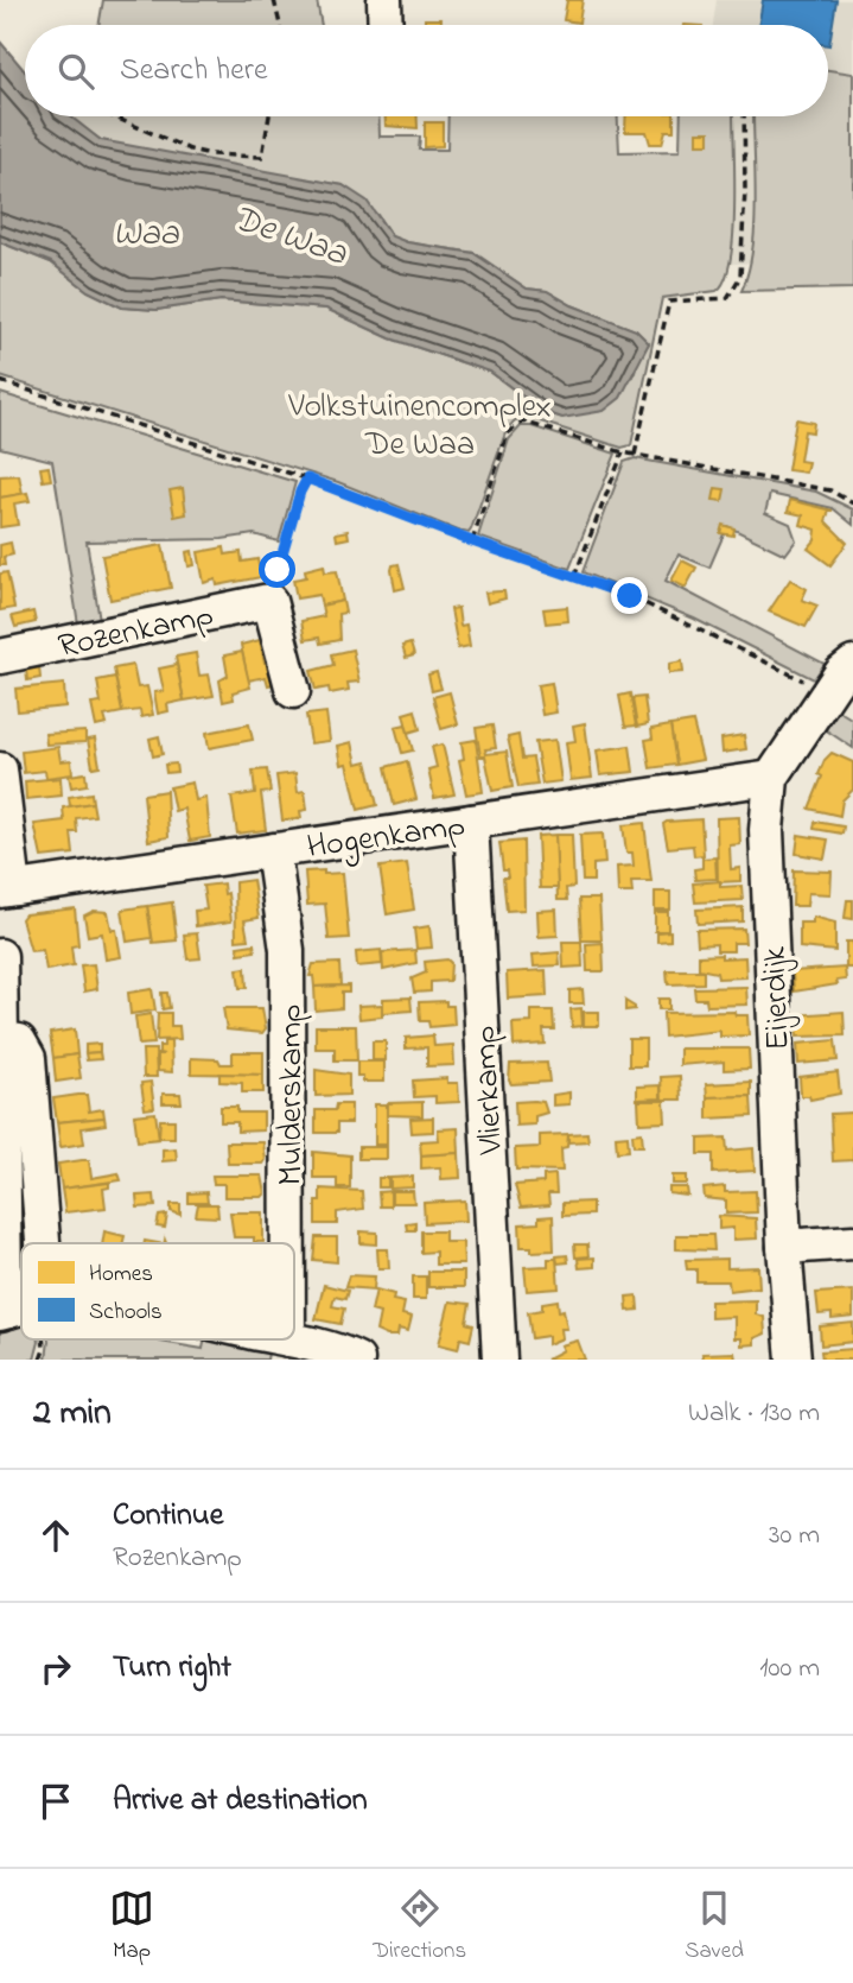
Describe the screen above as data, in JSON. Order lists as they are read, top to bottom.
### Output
{
  "streets": {
    "street": [
      "Rozenkamp",
      "Hogenkamp",
      "Eijerdijk",
      "Vlierkamp",
      "Mulderskamp"
    ]
  },
  "crossings": [
    ["Hogenkamp", "Eijerdijk"],
    ["Hogenkamp", "Vlierkamp"],
    ["Hogenkamp", "Mulderskamp"]
  ],
  "water": ["Waa", "De Waa"],
  "parks": ["Volkstuinencomplex De Waa"],
  "legend": ["Homes", "Schools"],
  "page": {
    "search": "Search here",
    "heading": ["2 min", "Walk · 130 m"],
    "list": [
      ["Continue", "Rozenkamp", "30 m"],
      ["Turn right", "100 m"],
      "Arrive at destination"
    ],
    "nav": ["Map", "Directions", "Saved"]
  }
}
